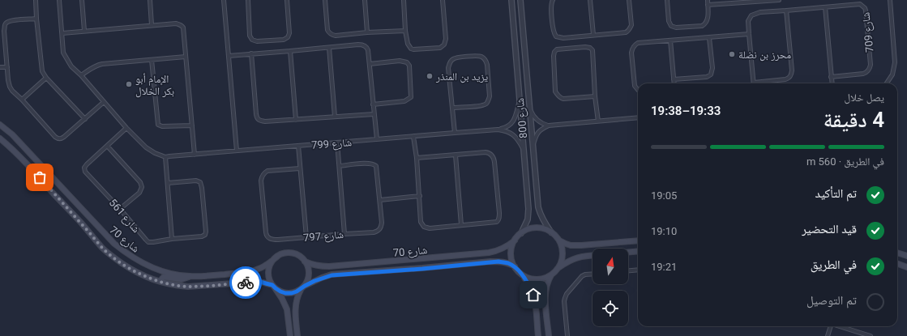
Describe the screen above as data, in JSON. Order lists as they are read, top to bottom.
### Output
{
  "streets": {
    "main road": ["شارع 70"],
    "street": [
      "شارع 709",
      "شارع 800",
      "شارع 799",
      "شارع 561",
      "شارع 797"
    ]
  },
  "crossings": [
    ["شارع 800", "شارع 799"],
    ["شارع 800", "شارع 70"]
  ],
  "places": ["محرز بن نضلة", "يزيد بن المنذر", "الإمام أبو بكر الخلال"],
  "north": "top",
  "page": {
    "heading": ["4 دقيقة", "يصل خلال", "19:33–19:38"],
    "bar": "في الطريق · 560 m",
    "list": [
      ["تم التأكيد", "19:05"],
      ["قيد التحضير", "19:10"],
      ["في الطريق", "19:21"],
      "تم التوصيل"
    ]
  }
}
